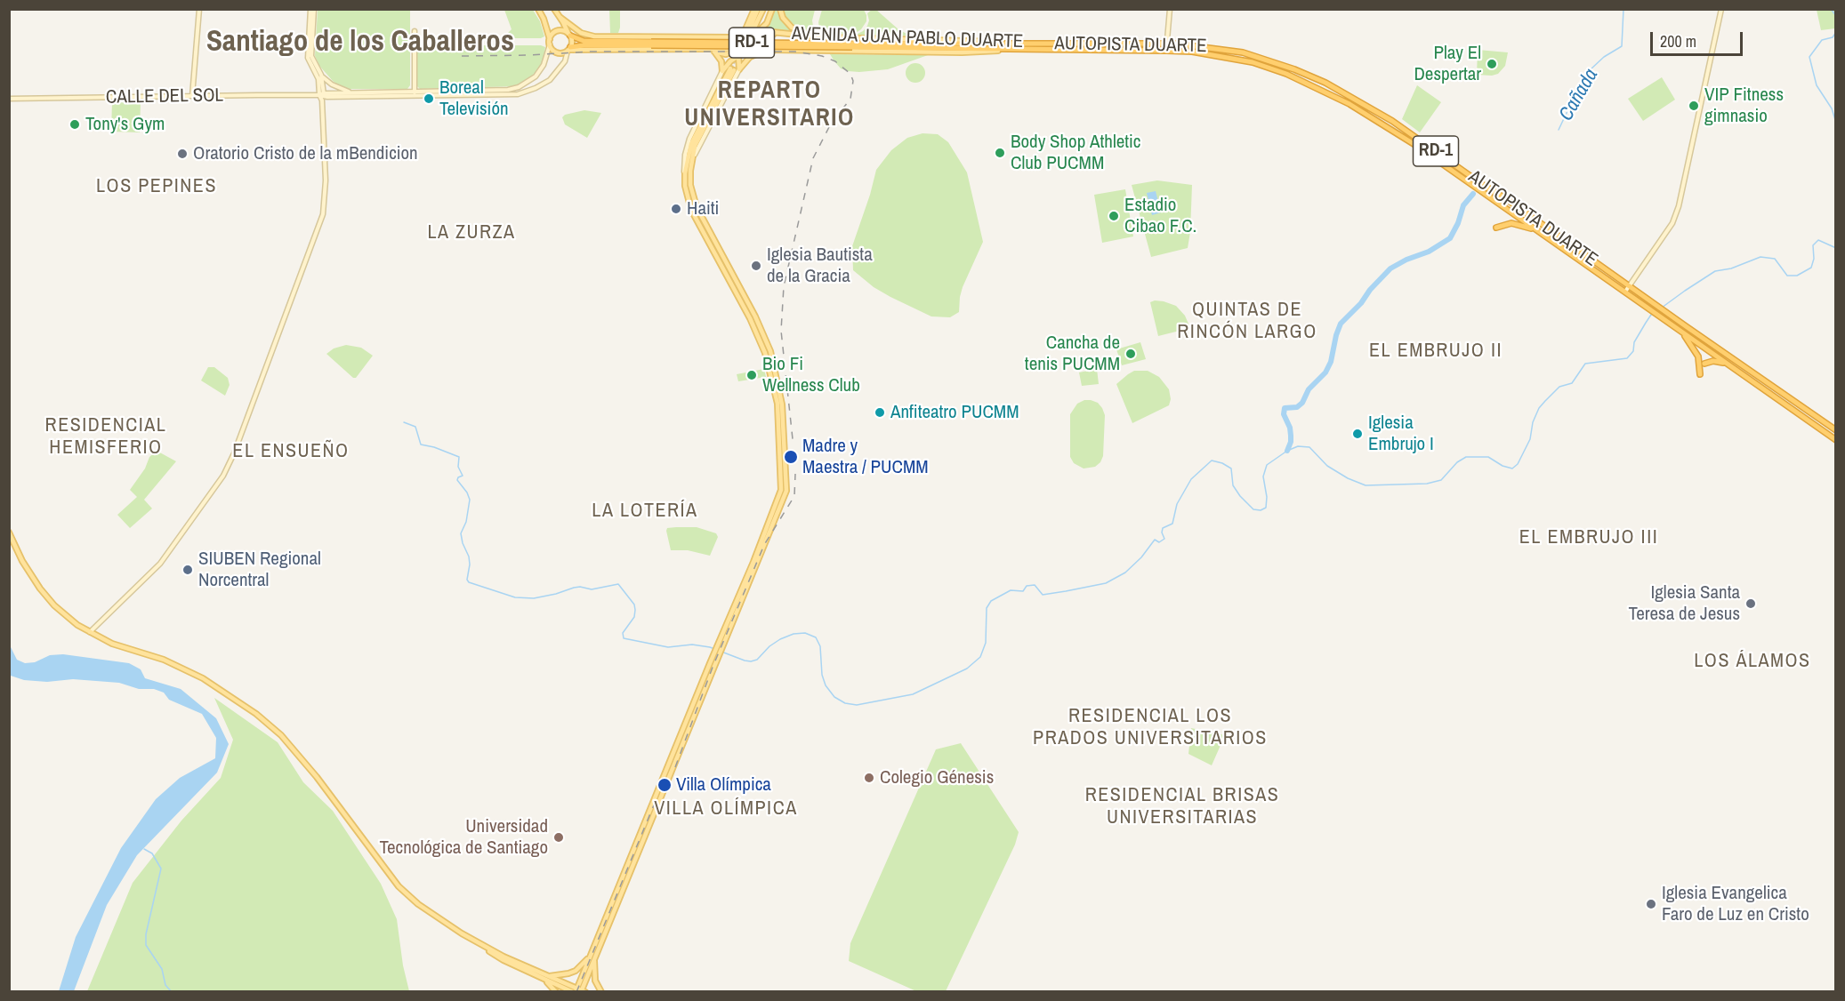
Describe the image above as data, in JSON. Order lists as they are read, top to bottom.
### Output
{
  "streets": {
    "highway": ["RD-1", "AUTOPISTA DUARTE"],
    "main road": ["AVENIDA JUAN PABLO DUARTE", "CALLE DEL SOL"]
  },
  "crossings": [
    ["AVENIDA JUAN PABLO DUARTE", "AUTOPISTA DUARTE"],
    ["AVENIDA JUAN PABLO DUARTE", "CALLE DEL SOL"],
    ["AUTOPISTA DUARTE", "CALLE DEL SOL"]
  ],
  "districts": [
    "Santiago de los Caballeros",
    "REPARTO UNIVERSITARIO",
    "LOS PEPINES",
    "LA ZURZA",
    "QUINTAS DE RINCÓN LARGO",
    "EL EMBRUJO II",
    "RESIDENCIAL HEMISFERIO",
    "EL ENSUEÑO",
    "LA LOTERÍA",
    "EL EMBRUJO III",
    "LOS ÁLAMOS",
    "RESIDENCIAL LOS PRADOS UNIVERSITARIOS",
    "RESIDENCIAL BRISAS UNIVERSITARIAS",
    "VILLA OLÍMPICA"
  ],
  "water": ["Cañada"],
  "places": [
    "Play El Despertar",
    "Boreal Televisión",
    "VIP Fitness gimnasio",
    "Tony's Gym",
    "Body Shop Athletic Club PUCMM",
    "Oratorio Cristo de la mBendicion",
    "Haiti",
    "Estadio Cibao F.C.",
    "Iglesia Bautista de la Gracia",
    "Cancha de tenis PUCMM",
    "Bio Fi Wellness Club",
    "Anfiteatro PUCMM",
    "Iglesia Embrujo I",
    "Madre y Maestra / PUCMM",
    "SIUBEN Regional Norcentral",
    "Iglesia Santa Teresa de Jesus",
    "Colegio Génesis",
    "Villa Olímpica",
    "Universidad Tecnológica de Santiago",
    "Iglesia Evangelica Faro de Luz en Cristo"
  ],
  "scale_bar": "200 m"
}
